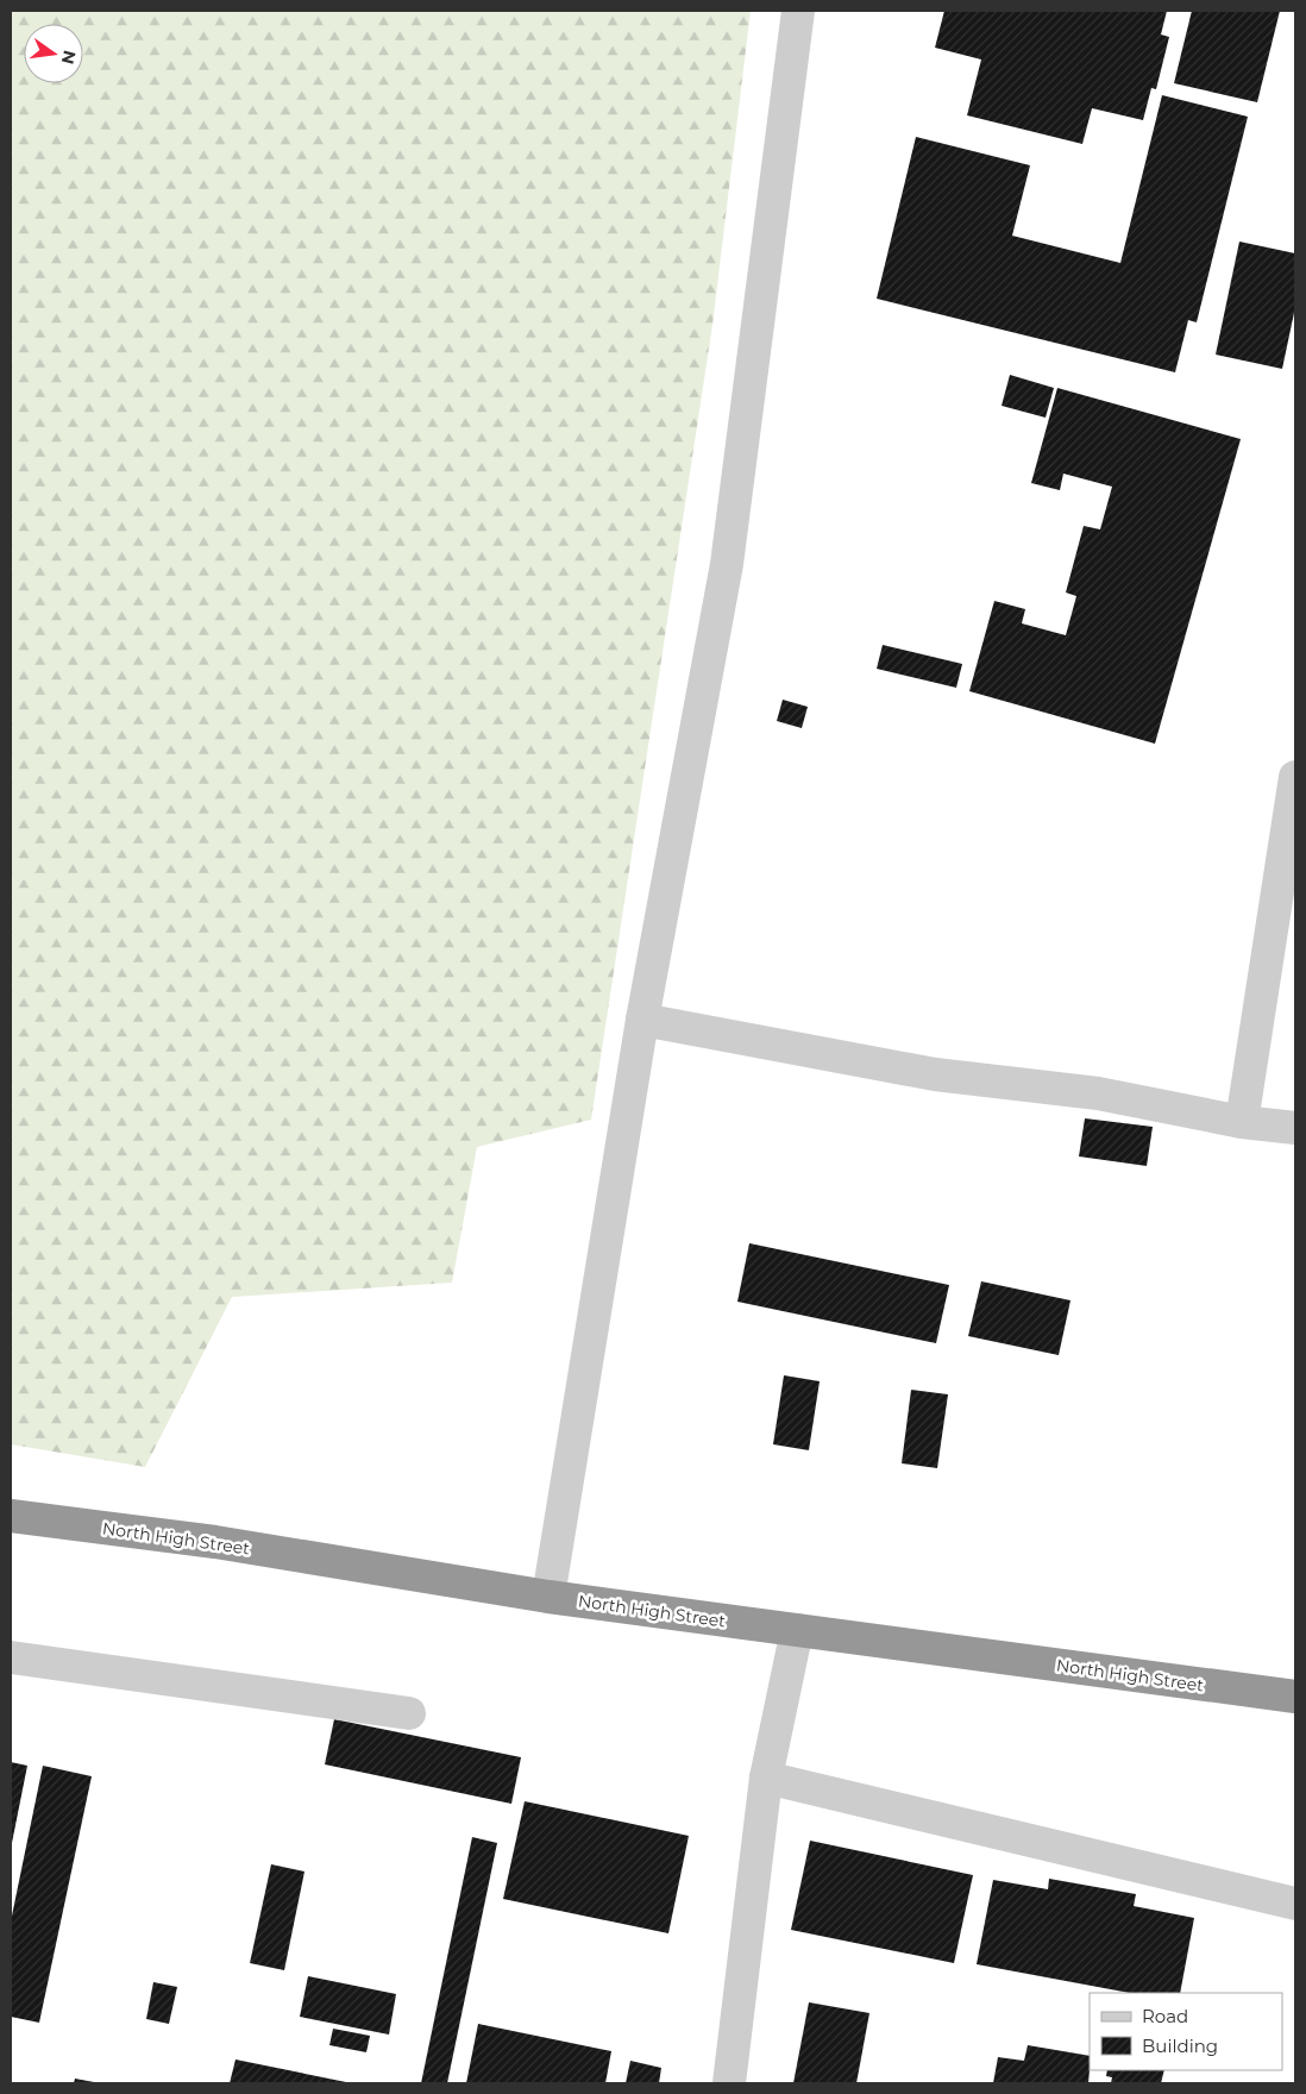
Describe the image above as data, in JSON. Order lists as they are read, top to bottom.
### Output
{
  "streets": {
    "highway": ["North High Street"]
  },
  "legend": ["Road", "Building"],
  "north": "right"
}
